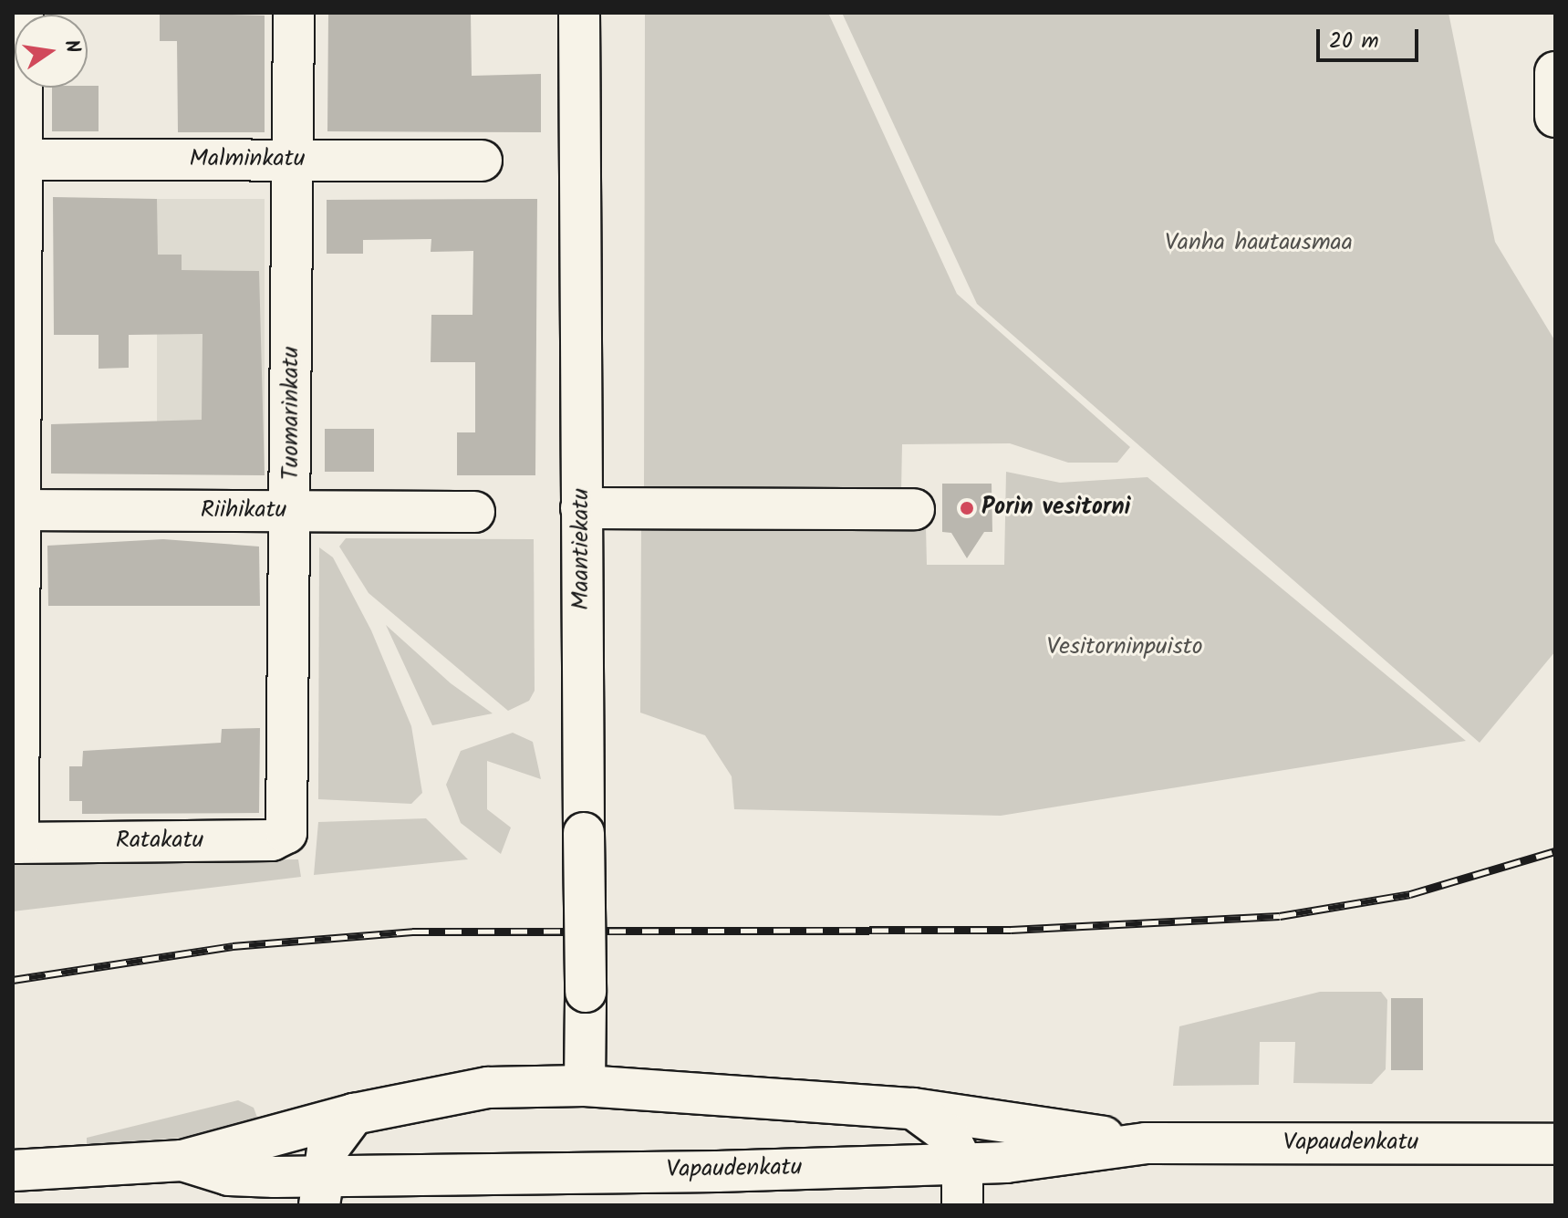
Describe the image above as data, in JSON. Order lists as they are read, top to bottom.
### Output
{
  "streets": {
    "street": [
      "Malminkatu",
      "Tuomarinkatu",
      "Riihikatu",
      "Maantiekatu",
      "Ratakatu",
      "Vapaudenkatu"
    ]
  },
  "crossings": [
    ["Malminkatu", "Tuomarinkatu"],
    ["Tuomarinkatu", "Riihikatu"],
    ["Tuomarinkatu", "Ratakatu"],
    ["Maantiekatu", "Vapaudenkatu"]
  ],
  "parks": ["Vanha hautausmaa", "Vesitorninpuisto"],
  "places": ["Porin vesitorni"],
  "scale_bar": "20 m",
  "north": "right"
}
